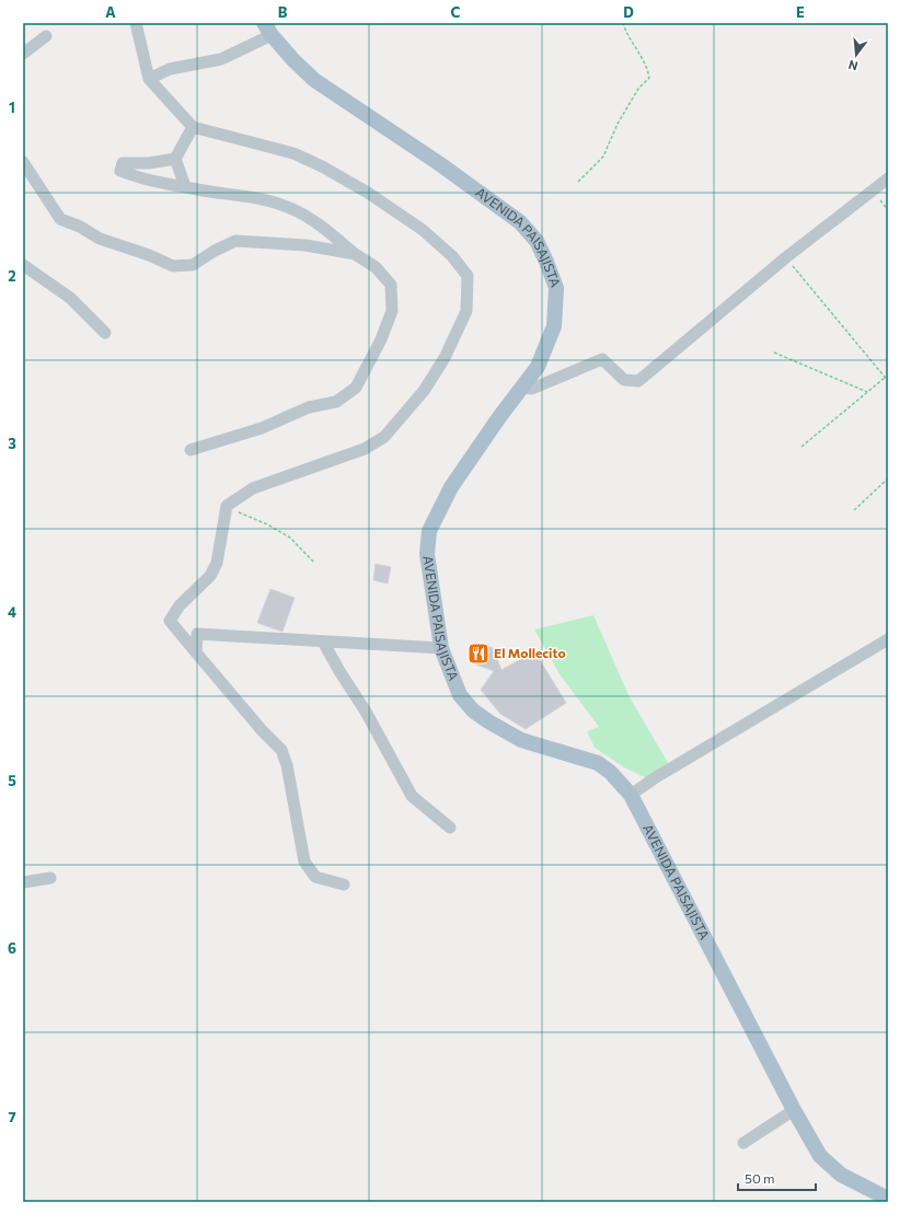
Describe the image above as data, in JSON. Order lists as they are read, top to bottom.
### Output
{
  "streets": {
    "main road": ["AVENIDA PAISAJISTA"]
  },
  "places": {
    "restaurant": ["El Mollecito"]
  },
  "scale_bar": "50 m",
  "north": "bottom",
  "grid": {
    "columns": [
      "A",
      "B",
      "C",
      "D",
      "E"
    ],
    "rows": [
      "1",
      "2",
      "3",
      "4",
      "5",
      "6",
      "7"
    ]
  }
}
